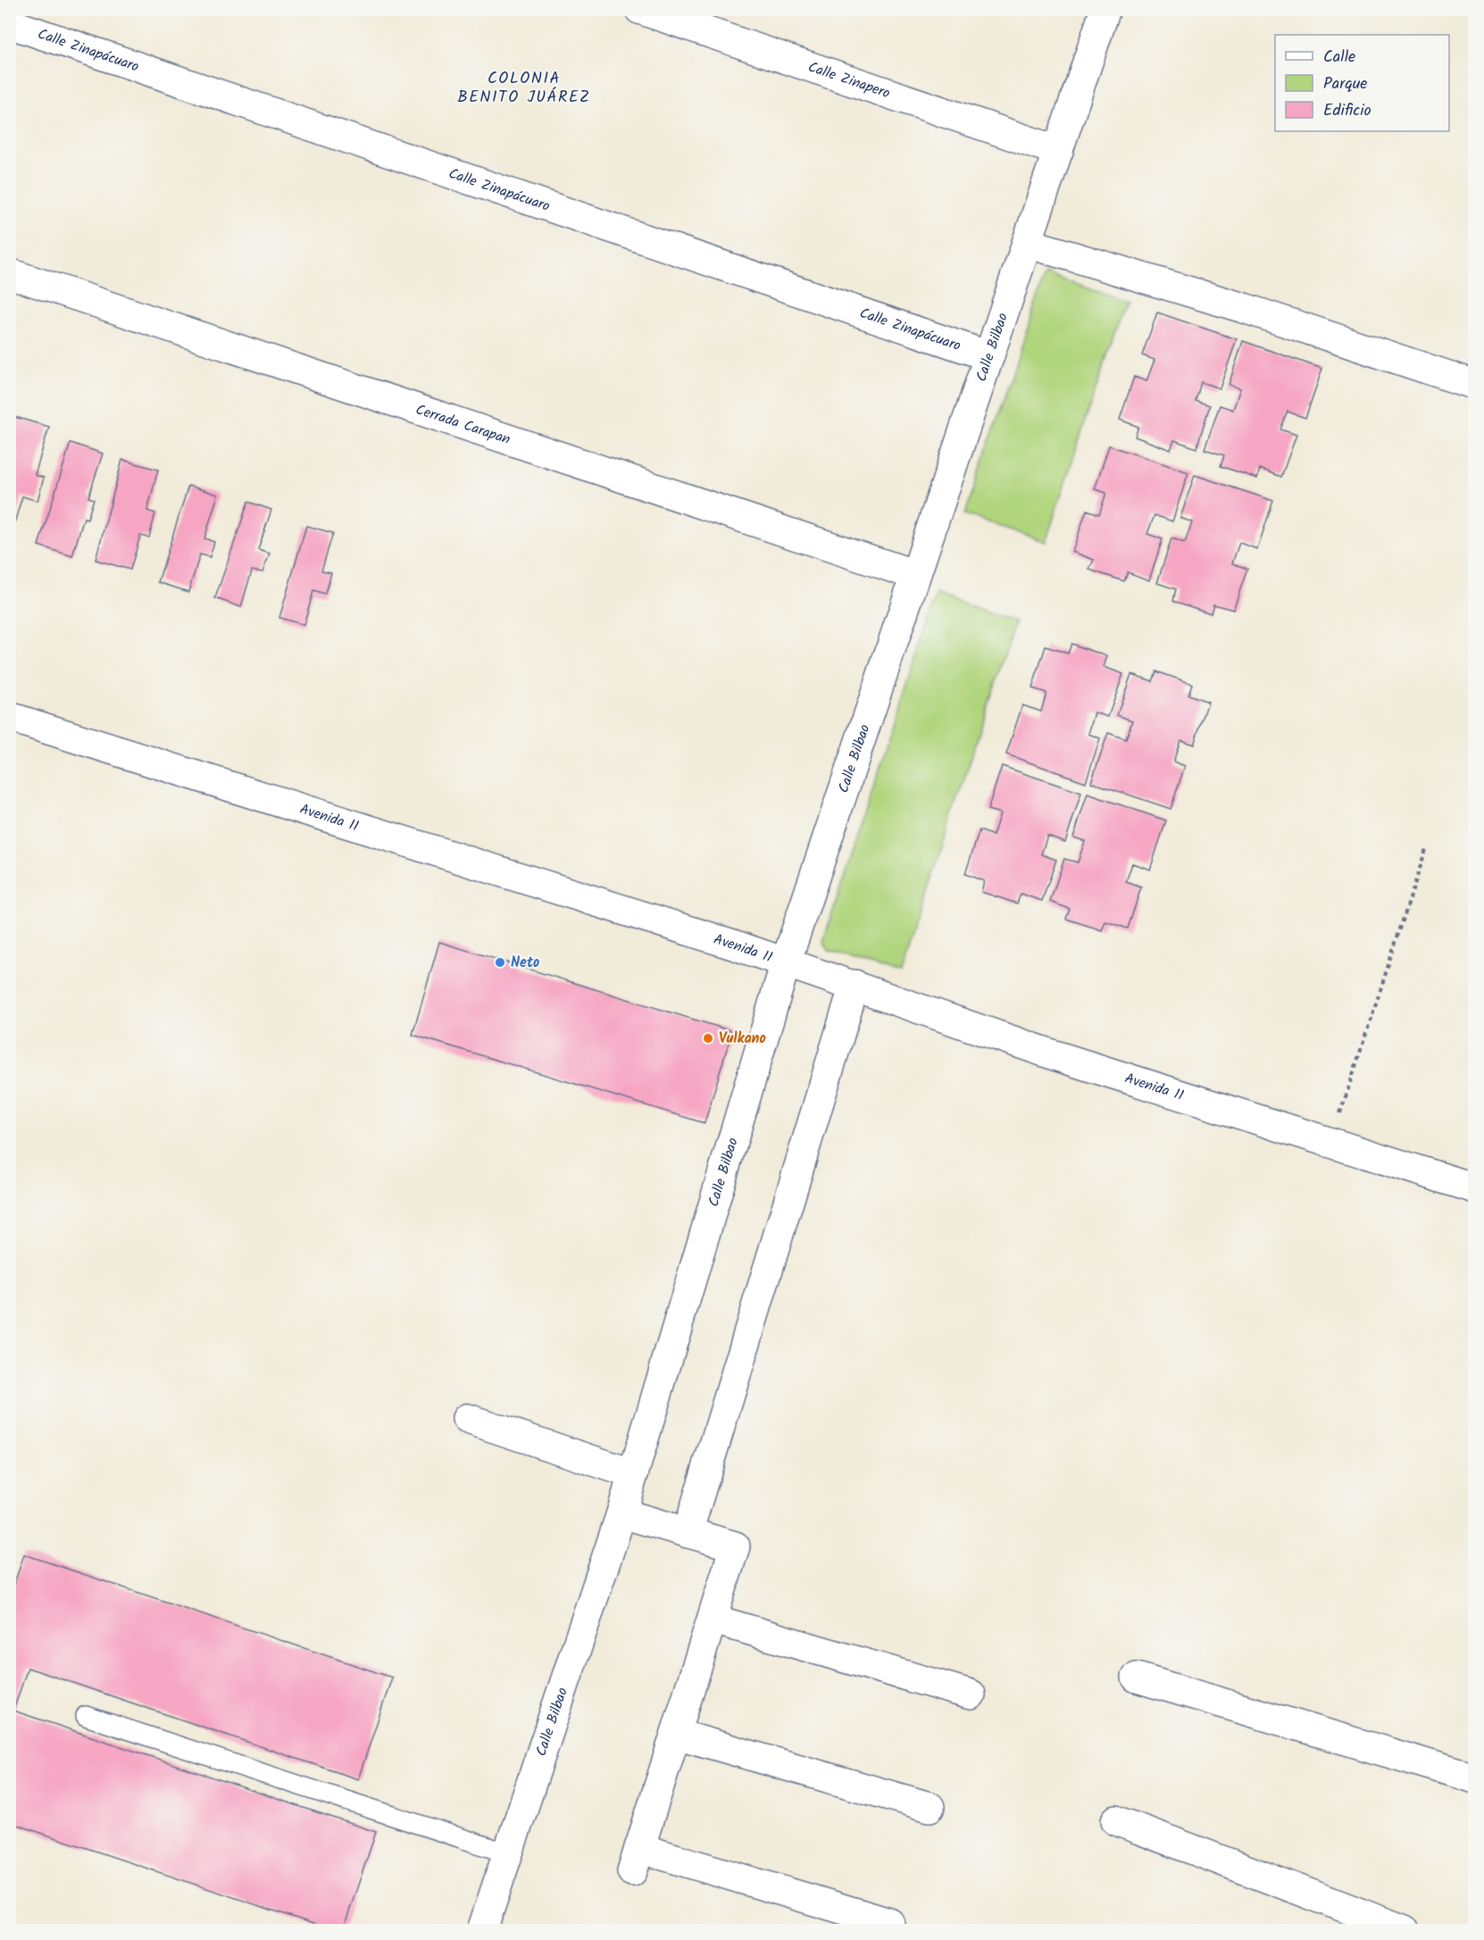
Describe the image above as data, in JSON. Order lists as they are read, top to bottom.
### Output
{
  "streets": {
    "street": [
      "Calle Zinapácuaro",
      "Calle Zinapero",
      "Calle Bilbao",
      "Cerrada Carapan",
      "Avenida 11"
    ]
  },
  "crossings": [
    ["Calle Zinapácuaro", "Calle Bilbao"],
    ["Calle Zinapero", "Calle Bilbao"],
    ["Calle Bilbao", "Cerrada Carapan"],
    ["Calle Bilbao", "Avenida 11"]
  ],
  "districts": ["COLONIA BENITO JUÁREZ"],
  "places": ["Neto", "Vulkano"],
  "legend": ["Calle", "Parque", "Edificio"]
}
